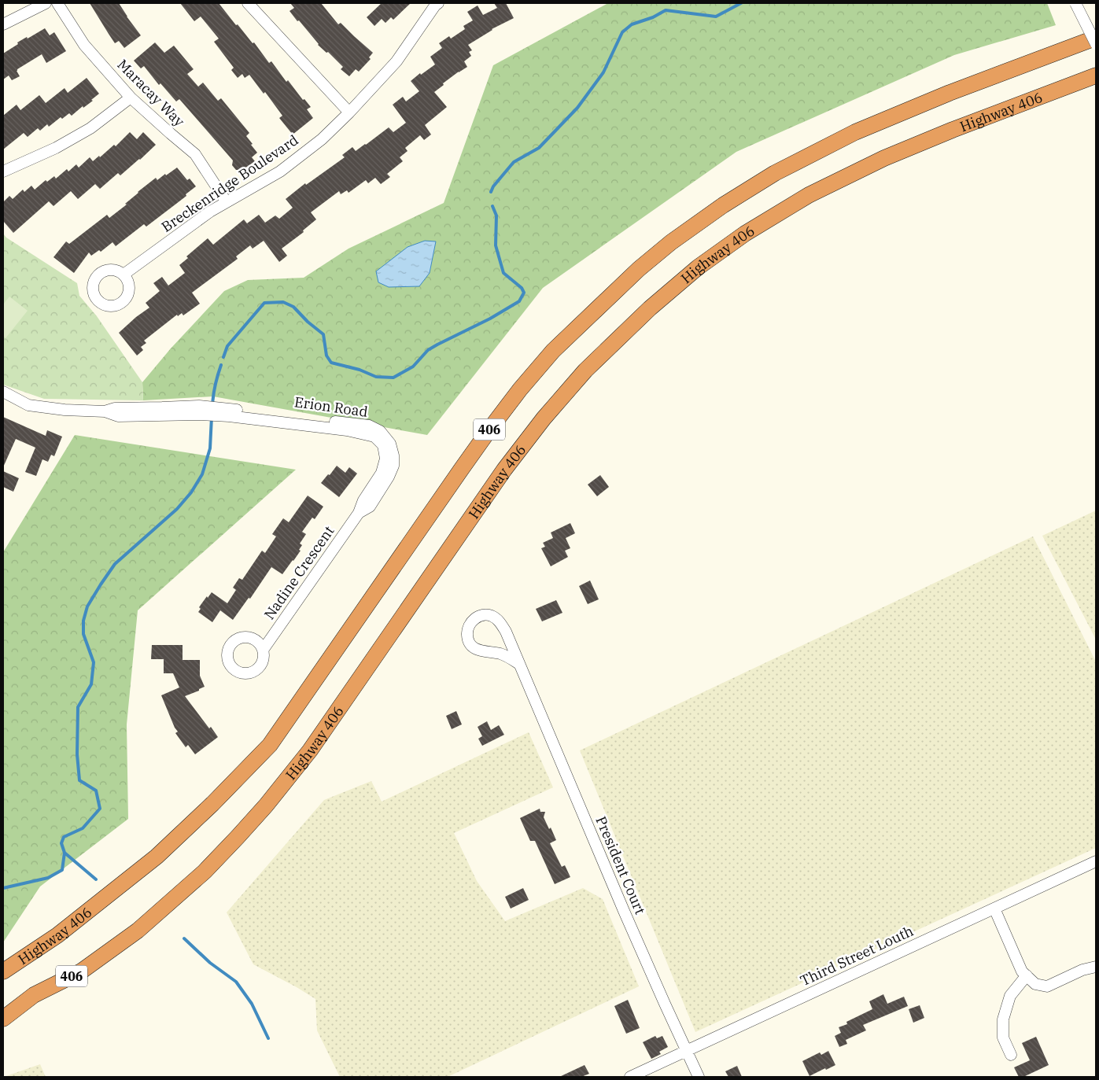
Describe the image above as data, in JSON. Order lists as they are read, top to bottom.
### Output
{
  "streets": {
    "highway": ["Highway 406", "406"],
    "street": [
      "Maracay Way",
      "Breckenridge Boulevard",
      "Erion Road",
      "Nadine Crescent",
      "President Court",
      "Third Street Louth"
    ]
  },
  "crossings": [
    ["Maracay Way", "Breckenridge Boulevard"],
    ["Erion Road", "Nadine Crescent"],
    ["President Court", "Third Street Louth"]
  ]
}
